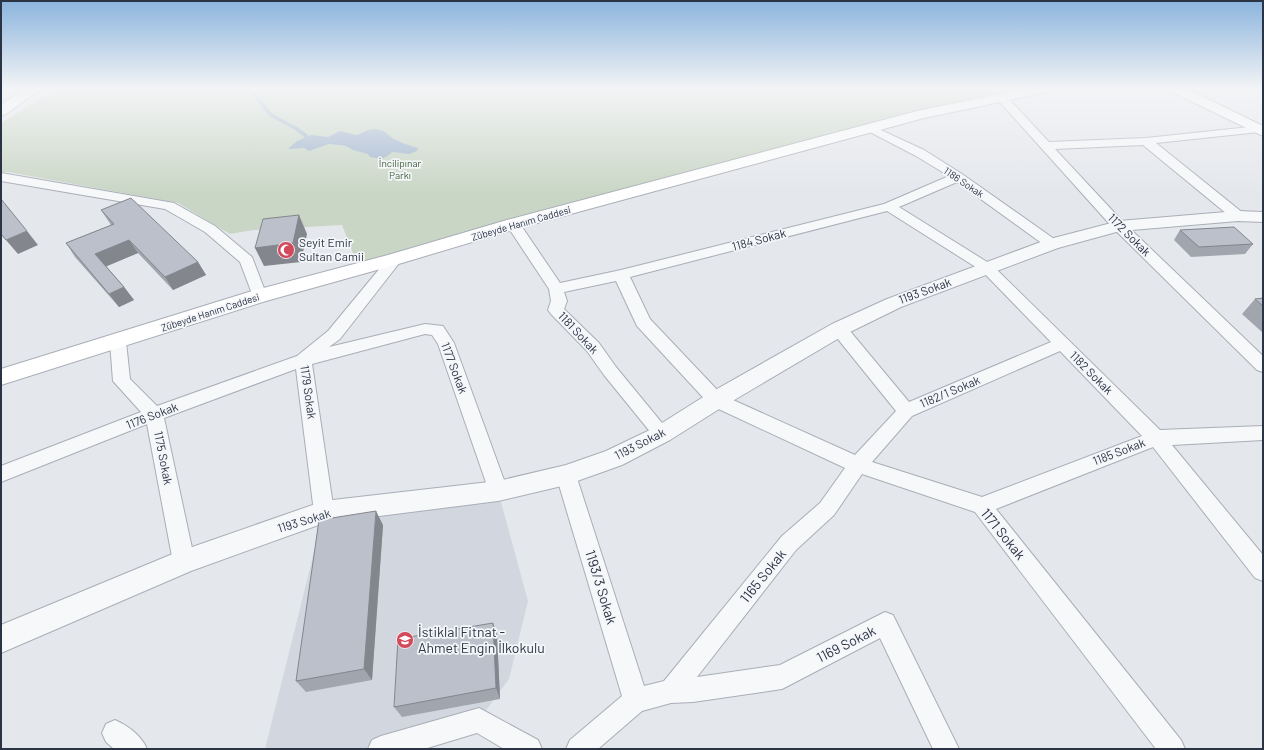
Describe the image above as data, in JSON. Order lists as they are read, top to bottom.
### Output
{
  "streets": {
    "main road": ["Zübeyde Hanım Caddesi"],
    "street": [
      "1186 Sokak",
      "1172 Sokak",
      "1184 Sokak",
      "1193 Sokak",
      "1181 Sokak",
      "1177 Sokak",
      "1182 Sokak",
      "1179 Sokak",
      "1182/1 Sokak",
      "1176 Sokak",
      "1185 Sokak",
      "1175 Sokak",
      "1171 Sokak",
      "1165 Sokak",
      "1193/3 Sokak",
      "1169 Sokak"
    ]
  },
  "crossings": [
    ["1186 Sokak", "Zübeyde Hanım Caddesi"],
    ["1186 Sokak", "1184 Sokak"],
    ["1186 Sokak", "1193 Sokak"],
    ["Zübeyde Hanım Caddesi", "1179 Sokak"],
    ["Zübeyde Hanım Caddesi", "1175 Sokak"],
    ["1172 Sokak", "1193 Sokak"],
    ["1184 Sokak", "1181 Sokak"],
    ["1184 Sokak", "1182 Sokak"],
    ["1193 Sokak", "1181 Sokak"],
    ["1193 Sokak", "1177 Sokak"],
    ["1193 Sokak", "1182 Sokak"],
    ["1193 Sokak", "1179 Sokak"],
    ["1193 Sokak", "1175 Sokak"],
    ["1193 Sokak", "1171 Sokak"],
    ["1193 Sokak", "1193/3 Sokak"],
    ["1177 Sokak", "1179 Sokak"],
    ["1177 Sokak", "1176 Sokak"],
    ["1182 Sokak", "1182/1 Sokak"],
    ["1182 Sokak", "1185 Sokak"],
    ["1179 Sokak", "1176 Sokak"],
    ["1182/1 Sokak", "1171 Sokak"],
    ["1182/1 Sokak", "1165 Sokak"],
    ["1176 Sokak", "1175 Sokak"],
    ["1185 Sokak", "1171 Sokak"],
    ["1171 Sokak", "1165 Sokak"],
    ["1165 Sokak", "1169 Sokak"]
  ],
  "parks": ["İncilipınar Parkı"],
  "places": {
    "mosque": ["Seyit Emir Sultan Camii"],
    "school or university": ["İstiklal Fitnat - Ahmet Engin İlkokulu"]
  }
}
